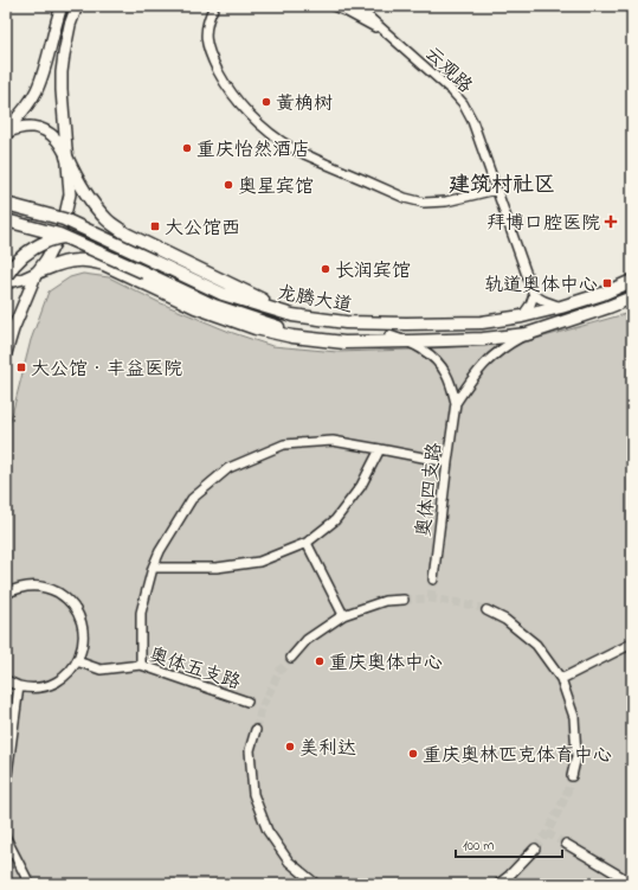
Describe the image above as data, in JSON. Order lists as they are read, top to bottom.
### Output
{
  "streets": {
    "highway": ["龙腾大道"],
    "street": ["云观路", "奥体四支路", "奥体五支路"]
  },
  "districts": ["建筑村社区"],
  "places": {
    "other": [
      "黄桷树",
      "重庆怡然酒店",
      "奥星宾馆",
      "长润宾馆",
      "重庆奥体中心",
      "美利达",
      "重庆奥林匹克体育中心"
    ],
    "health": ["拜博口腔医院"],
    "transit": ["大公馆西", "轨道奥体中心", "大公馆‧丰益医院"]
  },
  "scale_bar": "100 m"
}
